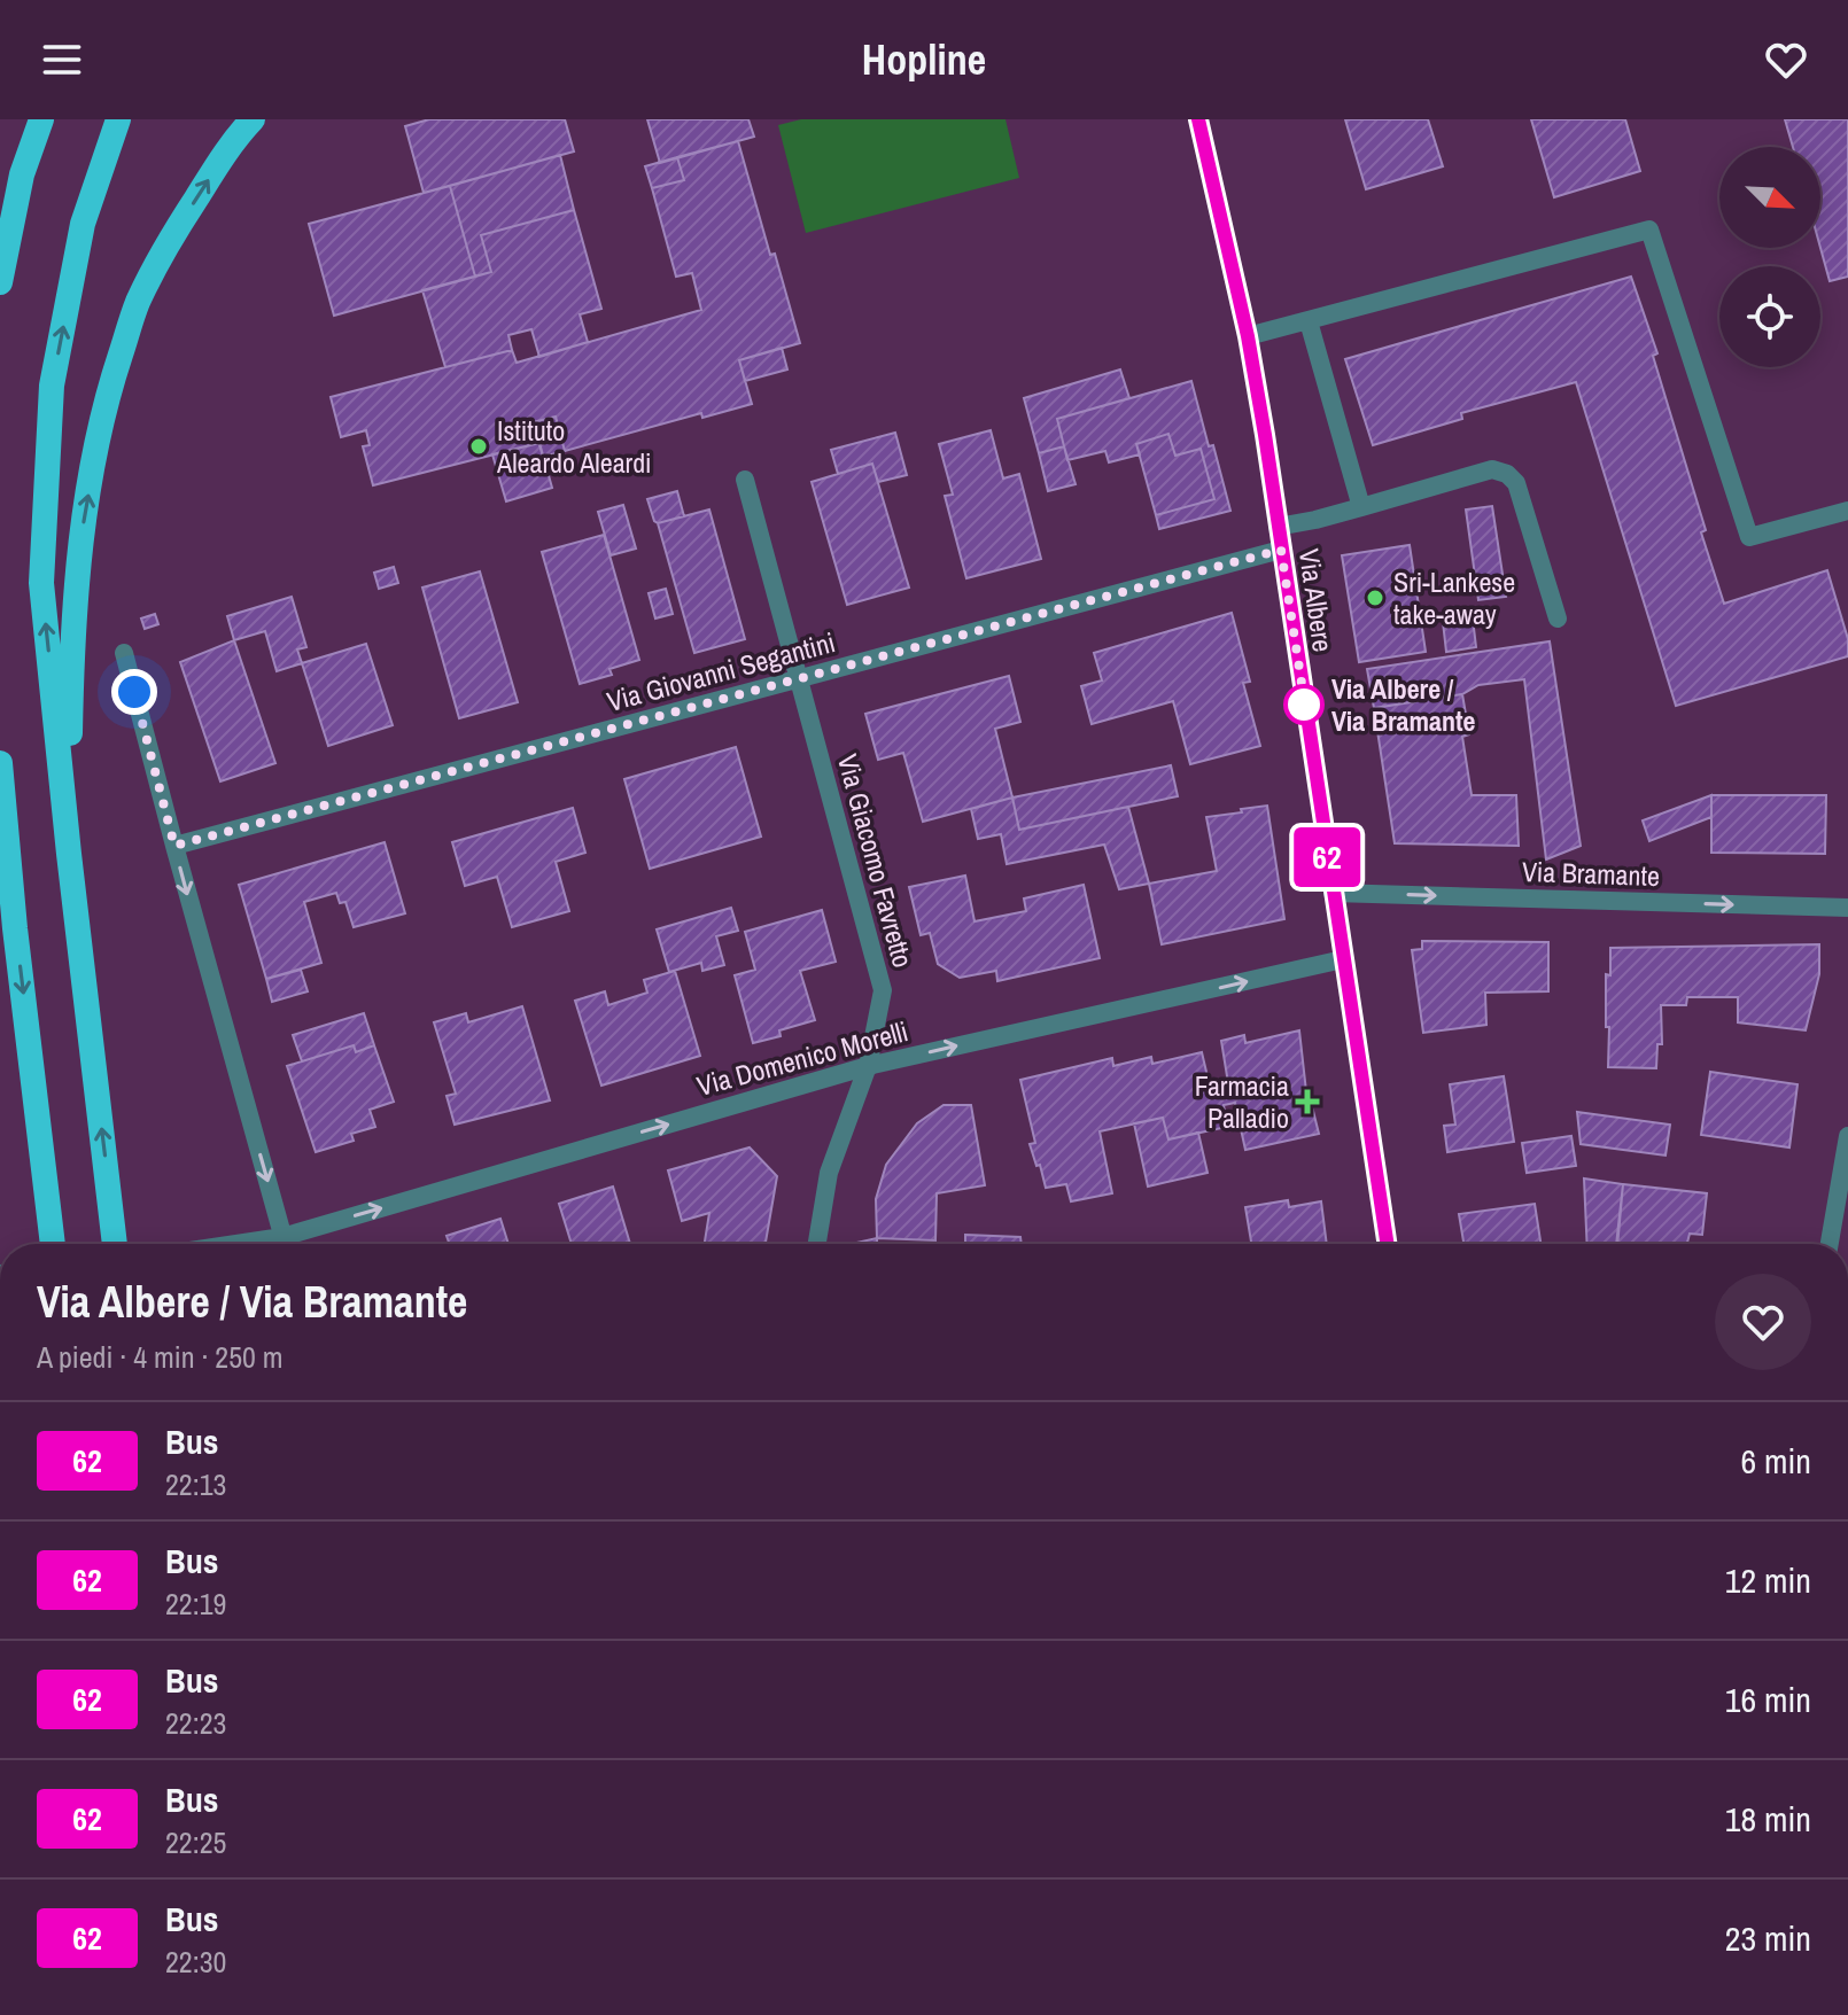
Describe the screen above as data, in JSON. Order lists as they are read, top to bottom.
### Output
{
  "streets": {
    "street": [
      "Via Albere",
      "Via Giovanni Segantini",
      "Via Giacomo Favretto",
      "Via Bramante",
      "Via Domenico Morelli"
    ]
  },
  "crossings": [
    ["Via Albere", "Via Giovanni Segantini"],
    ["Via Albere", "Via Bramante"],
    ["Via Albere", "Via Domenico Morelli"],
    ["Via Giovanni Segantini", "Via Giacomo Favretto"],
    ["Via Giacomo Favretto", "Via Domenico Morelli"]
  ],
  "one_way": ["Via Bramante", "Via Domenico Morelli"],
  "places": {
    "other": ["Istituto Aleardo Aleardi", "Sri-Lankese take-away", "Via Albere / Via Bramante"],
    "health": ["Farmacia Palladio"]
  },
  "lines": ["bus line 62"],
  "north": "bottom right",
  "page": {
    "header": "Hopline",
    "on_map": "62",
    "heading": ["Via Albere / Via Bramante", "A piedi · 4 min · 250 m"],
    "list": [
      {
        "mark": "62",
        "name": "Bus",
        "note": "22:13",
        "value": "6 min"
      },
      {
        "mark": "62",
        "name": "Bus",
        "note": "22:19",
        "value": "12 min"
      },
      {
        "mark": "62",
        "name": "Bus",
        "note": "22:23",
        "value": "16 min"
      },
      {
        "mark": "62",
        "name": "Bus",
        "note": "22:25",
        "value": "18 min"
      },
      {
        "mark": "62",
        "name": "Bus",
        "note": "22:30",
        "value": "23 min"
      }
    ]
  }
}
